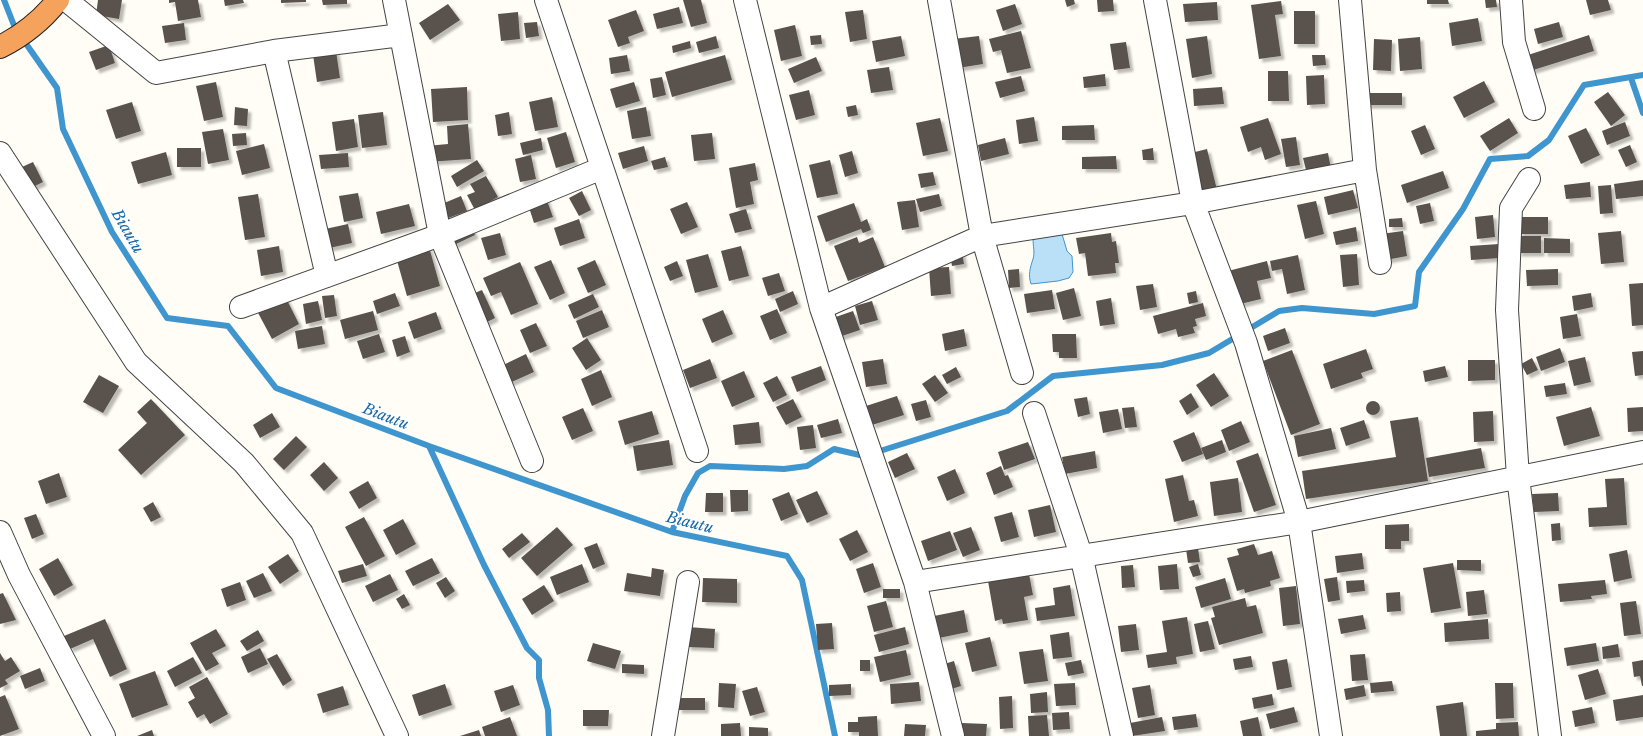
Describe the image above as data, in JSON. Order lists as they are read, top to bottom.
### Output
{
  "water": ["Biautu"]
}
